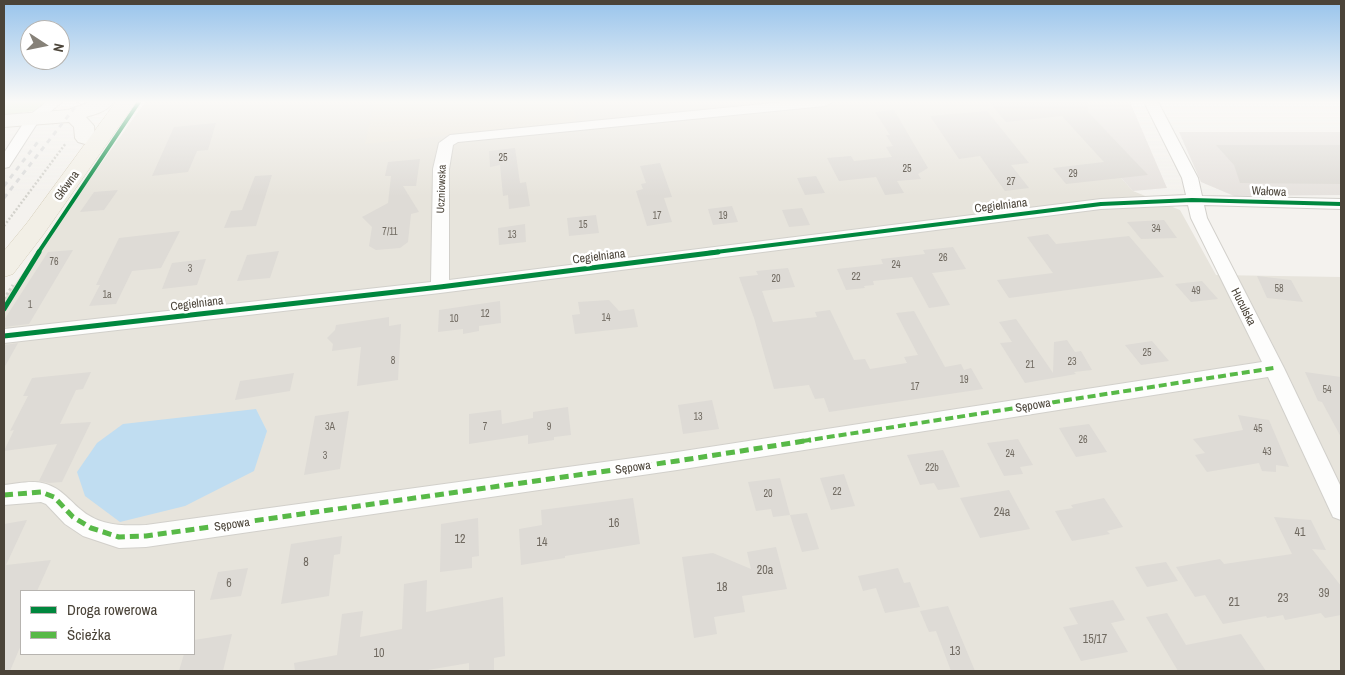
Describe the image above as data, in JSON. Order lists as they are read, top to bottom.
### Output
{
  "streets": {
    "main road": ["Główna"],
    "street": [
      "Uczniowska",
      "Wałowa",
      "Cegielniana",
      "Huculska",
      "Sępowa"
    ]
  },
  "crossings": [
    ["Uczniowska", "Cegielniana"],
    ["Wałowa", "Cegielniana"],
    ["Wałowa", "Huculska"],
    ["Cegielniana", "Huculska"],
    ["Huculska", "Sępowa"]
  ],
  "house_numbers": [
    "25",
    "25",
    "29",
    "27",
    "17",
    "19",
    "15",
    "34",
    "7/11",
    "13",
    "26",
    "76",
    "24",
    "3",
    "22",
    "20",
    "58",
    "49",
    "1a",
    "1",
    "12",
    "14",
    "10",
    "25",
    "8",
    "23",
    "21",
    "19",
    "17",
    "54",
    "13",
    "3A",
    "7",
    "9",
    "45",
    "26",
    "43",
    "24",
    "3",
    "22b",
    "22",
    "20",
    "24a",
    "16",
    "41",
    "12",
    "14",
    "8",
    "20a",
    "6",
    "18",
    "39",
    "23",
    "21",
    "15/17",
    "13",
    "10"
  ],
  "legend": ["Droga rowerowa", "Ścieżka"],
  "north": "right"
}
